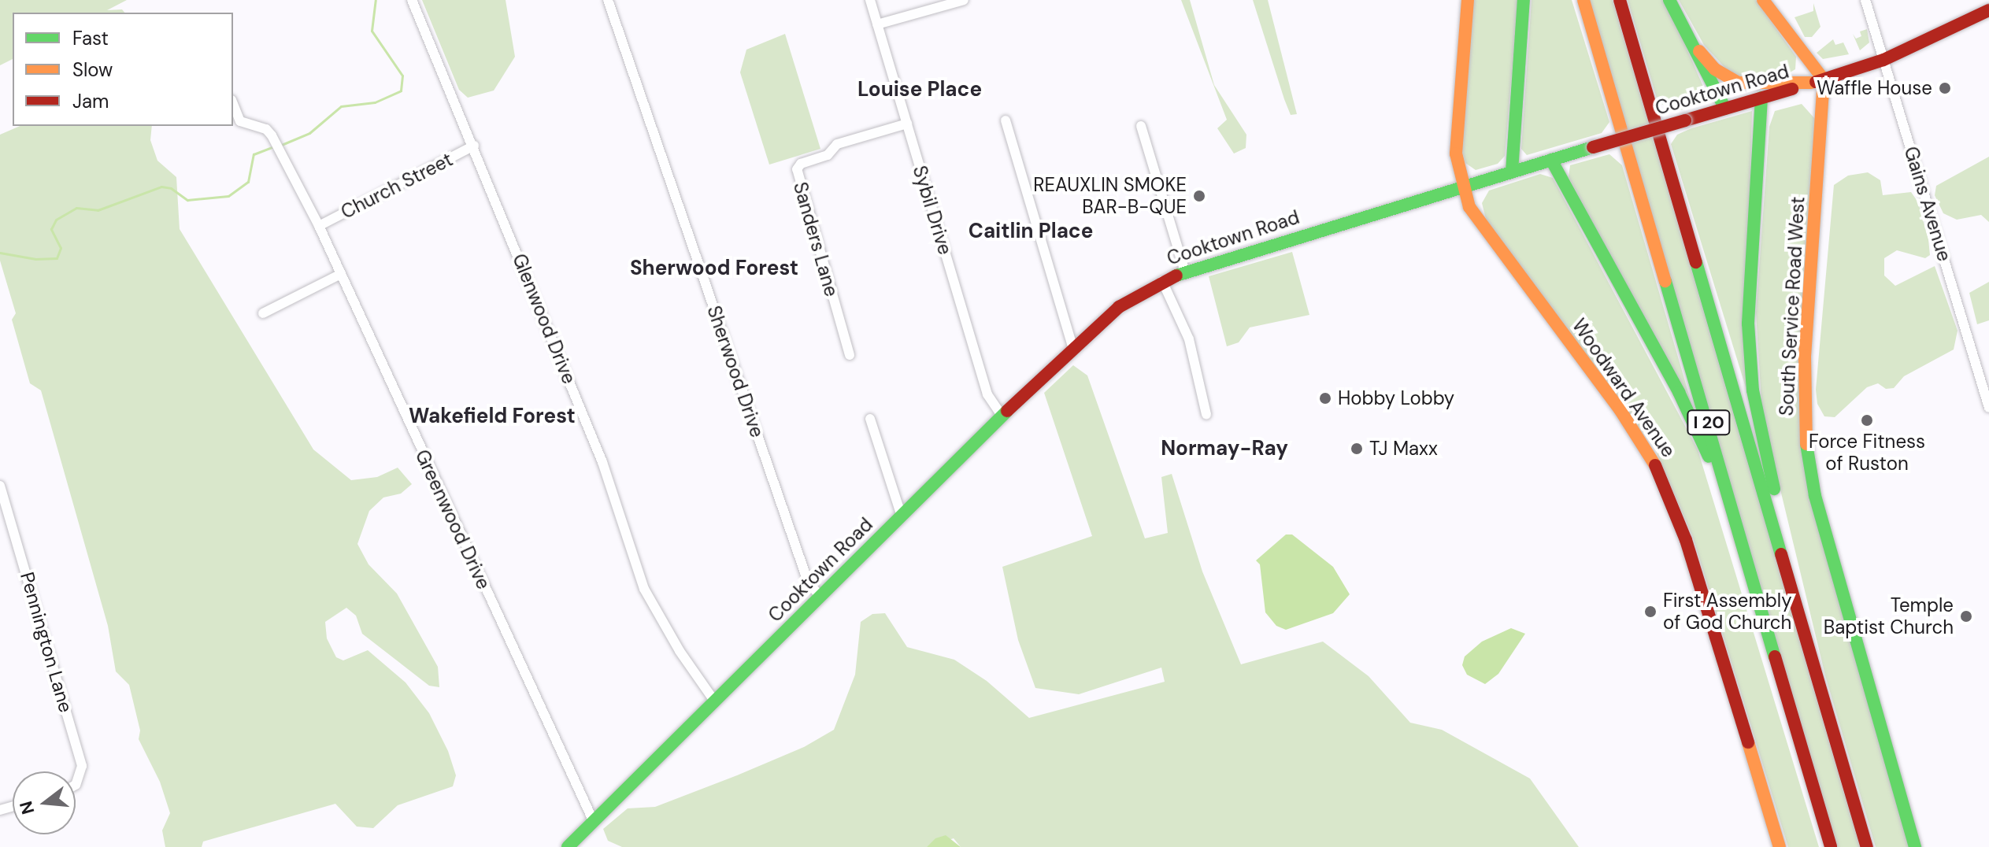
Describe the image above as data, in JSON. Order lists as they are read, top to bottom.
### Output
{
  "streets": {
    "main road": [
      "Cooktown Road",
      "South Service Road West",
      "Woodward Avenue",
      "I 20"
    ],
    "street": [
      "Church Street",
      "Gains Avenue",
      "Sybil Drive",
      "Sanders Lane",
      "Glenwood Drive",
      "Sherwood Drive",
      "Greenwood Drive",
      "Pennington Lane"
    ]
  },
  "crossings": [
    ["Cooktown Road", "Gains Avenue"],
    ["Cooktown Road", "Sybil Drive"],
    ["Cooktown Road", "South Service Road West"],
    ["Cooktown Road", "Glenwood Drive"],
    ["Cooktown Road", "Sherwood Drive"],
    ["Cooktown Road", "Woodward Avenue"],
    ["Cooktown Road", "Greenwood Drive"],
    ["Church Street", "Glenwood Drive"],
    ["Church Street", "Greenwood Drive"],
    ["Sybil Drive", "Sanders Lane"]
  ],
  "districts": [
    "Louise Place",
    "Caitlin Place",
    "Sherwood Forest",
    "Wakefield Forest",
    "Normay-Ray"
  ],
  "places": [
    "Waffle House",
    "REAUXLIN SMOKE BAR-B-QUE",
    "Hobby Lobby",
    "Force Fitness of Ruston",
    "TJ Maxx",
    "First Assembly of God Church",
    "Temple Baptist Church"
  ],
  "legend": ["Fast", "Slow", "Jam"],
  "north": "left"
}
